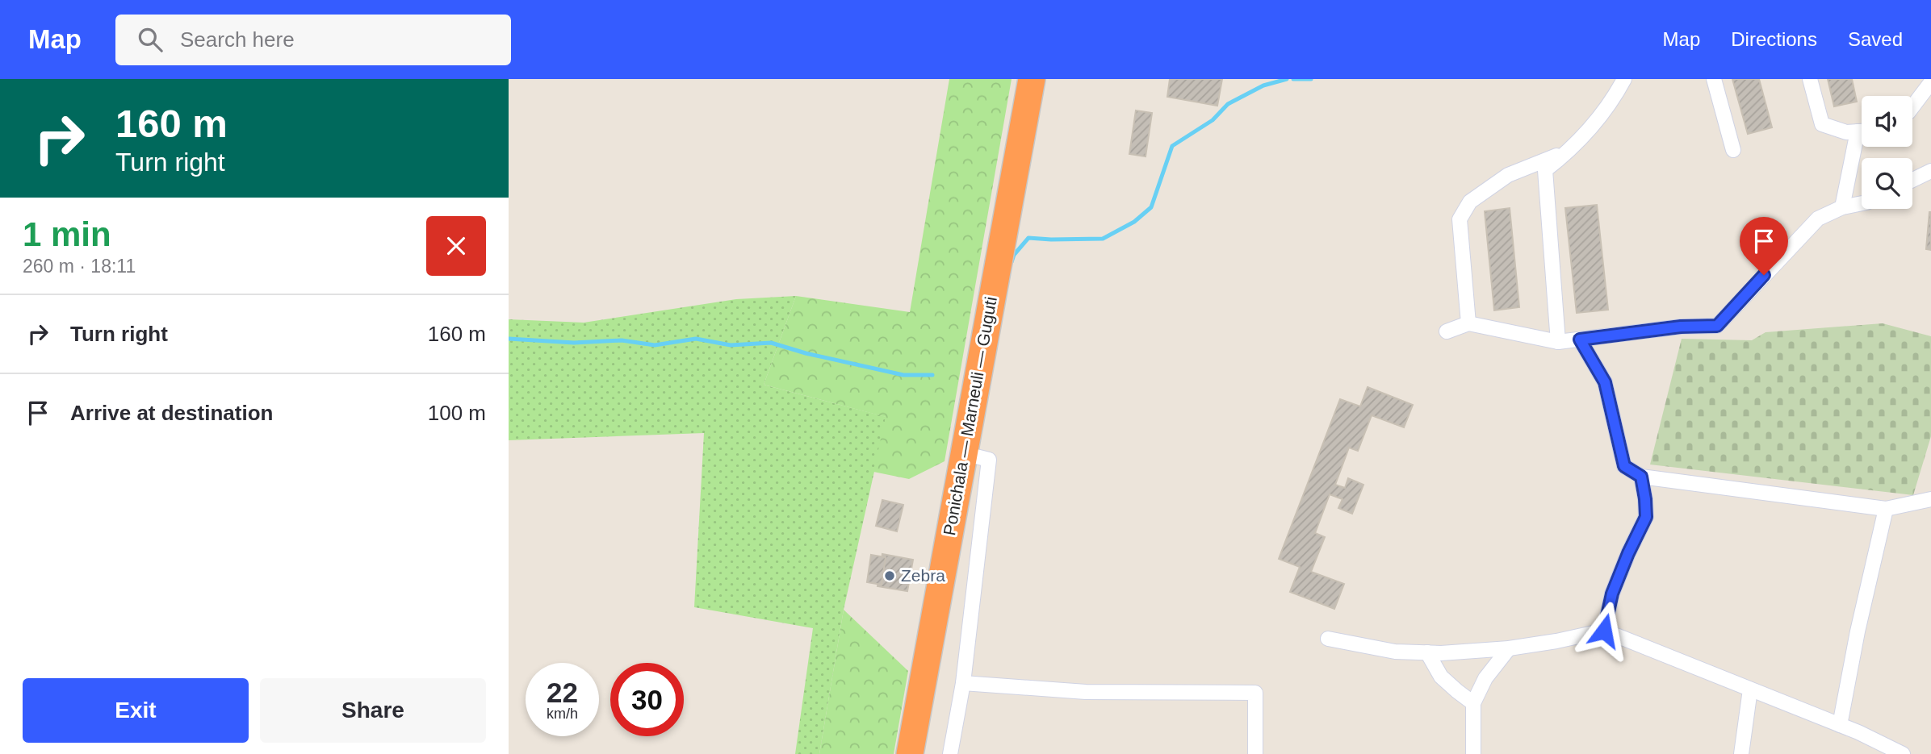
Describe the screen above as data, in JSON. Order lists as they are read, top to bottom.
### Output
{
  "streets": {
    "highway": ["Ponichala — Marneuli — Guguti"]
  },
  "places": ["Zebra"],
  "page": {
    "header": "Map",
    "search": "Search here",
    "nav": ["Map", "Directions", "Saved"],
    "turn": ["160 m", "Turn right"],
    "heading": ["1 min", "260 m · 18:11"],
    "list": [
      {
        "name": "Turn right",
        "value": "160 m"
      },
      {
        "name": "Arrive at destination",
        "value": "100 m"
      }
    ],
    "speed": "22 km/h",
    "limit": "30",
    "buttons": ["Exit", "Share"]
  }
}
